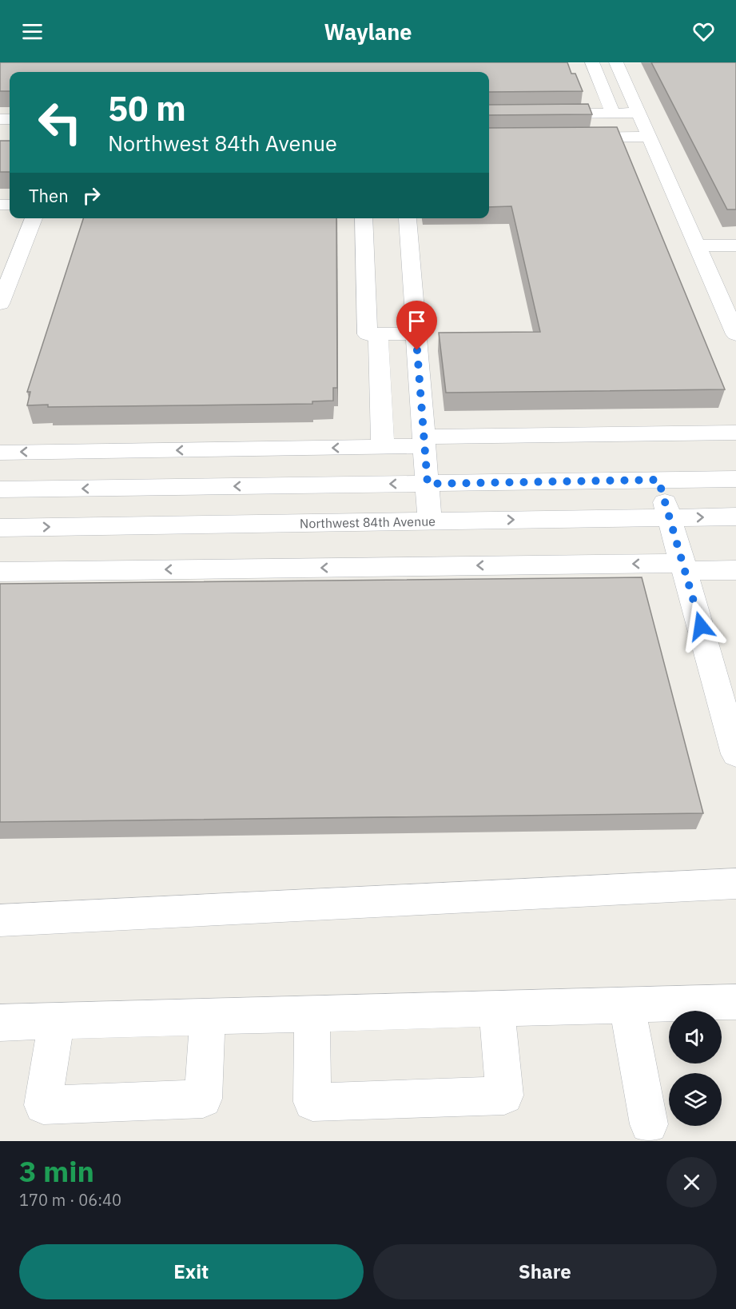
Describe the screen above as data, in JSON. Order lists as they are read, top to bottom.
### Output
{
  "streets": {
    "street": ["Northwest 84th Avenue"]
  },
  "page": {
    "header": "Waylane",
    "turn": ["50 m", "Northwest 84th Avenue"],
    "then": "Then",
    "heading": ["3 min", "170 m · 06:40"],
    "buttons": ["Exit", "Share"]
  }
}
